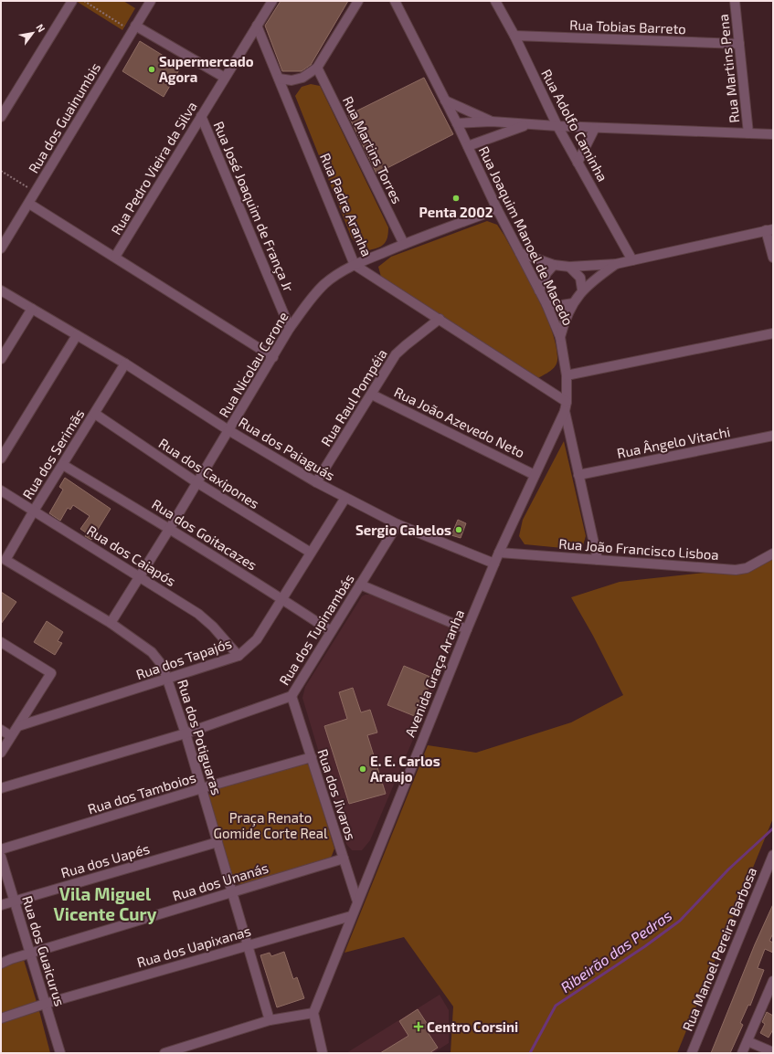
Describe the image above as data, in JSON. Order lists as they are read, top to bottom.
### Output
{
  "streets": {
    "street": [
      "Rua Tobias Barreto",
      "Rua Martins Pena",
      "Rua dos Guainumbis",
      "Rua Adolfo Caminha",
      "Rua Martins Torres",
      "Rua Pedro Vieira da Silva",
      "Rua Padre Aranha",
      "Rua José Joaquim de França Jr",
      "Rua Joaquim Manoel de Macedo",
      "Rua Nicolau Cerone",
      "Rua Raul Pompéia",
      "Rua João Azevedo Neto",
      "Rua Ângelo Vitachi",
      "Rua dos Paiaguás",
      "Rua dos Serimãs",
      "Rua dos Caxipones",
      "Rua dos Goitacazes",
      "Rua João Francisco Lisboa",
      "Rua dos Caiapós",
      "Rua dos Tupinambás",
      "Rua dos Tapajós",
      "Avenida Graça Aranha",
      "Rua dos Potiguaras",
      "Rua dos Tamboios",
      "Rua dos Jivaros",
      "Rua dos Uapés",
      "Rua dos Unanás",
      "Rua dos Uapixanas",
      "Rua Manoel Pereira Barbosa",
      "Rua dos Guaicurus"
    ]
  },
  "crossings": [
    ["Rua Tobias Barreto", "Rua Martins Pena"],
    ["Rua Tobias Barreto", "Rua Adolfo Caminha"],
    ["Rua Martins Torres", "Rua Nicolau Cerone"],
    ["Rua Pedro Vieira da Silva", "Rua Padre Aranha"],
    ["Rua Pedro Vieira da Silva", "Rua José Joaquim de França Jr"],
    ["Rua Padre Aranha", "Rua Joaquim Manoel de Macedo"],
    ["Rua Padre Aranha", "Rua Nicolau Cerone"],
    ["Rua Padre Aranha", "Rua Raul Pompéia"],
    ["Rua Padre Aranha", "Avenida Graça Aranha"],
    ["Rua José Joaquim de França Jr", "Rua Nicolau Cerone"],
    ["Rua Joaquim Manoel de Macedo", "Rua Nicolau Cerone"],
    ["Rua Joaquim Manoel de Macedo", "Rua Ângelo Vitachi"],
    ["Rua Joaquim Manoel de Macedo", "Rua João Francisco Lisboa"],
    ["Rua Joaquim Manoel de Macedo", "Avenida Graça Aranha"],
    ["Rua Nicolau Cerone", "Rua dos Paiaguás"],
    ["Rua Nicolau Cerone", "Rua dos Caxipones"],
    ["Rua Nicolau Cerone", "Rua dos Goitacazes"],
    ["Rua Nicolau Cerone", "Rua dos Caiapós"],
    ["Rua Nicolau Cerone", "Rua dos Potiguaras"],
    ["Rua Raul Pompéia", "Rua João Azevedo Neto"],
    ["Rua Raul Pompéia", "Rua dos Paiaguás"],
    ["Rua João Azevedo Neto", "Avenida Graça Aranha"],
    ["Rua dos Paiaguás", "Rua dos Serimãs"],
    ["Rua dos Paiaguás", "Rua dos Tupinambás"],
    ["Rua dos Paiaguás", "Rua dos Tapajós"],
    ["Rua dos Paiaguás", "Avenida Graça Aranha"],
    ["Rua dos Serimãs", "Rua dos Caxipones"],
    ["Rua dos Serimãs", "Rua dos Goitacazes"],
    ["Rua dos Serimãs", "Rua dos Caiapós"],
    ["Rua dos Serimãs", "Rua dos Potiguaras"],
    ["Rua dos Caxipones", "Rua dos Tapajós"],
    ["Rua dos Goitacazes", "Rua dos Tupinambás"],
    ["Rua dos Goitacazes", "Rua dos Tapajós"],
    ["Rua João Francisco Lisboa", "Avenida Graça Aranha"],
    ["Rua dos Caiapós", "Rua dos Tapajós"],
    ["Rua dos Tupinambás", "Rua dos Potiguaras"],
    ["Rua dos Tupinambás", "Rua dos Jivaros"],
    ["Rua dos Tapajós", "Rua dos Potiguaras"],
    ["Avenida Graça Aranha", "Rua dos Jivaros"],
    ["Avenida Graça Aranha", "Rua dos Uapixanas"],
    ["Rua dos Potiguaras", "Rua dos Tamboios"],
    ["Rua dos Potiguaras", "Rua dos Uapés"],
    ["Rua dos Potiguaras", "Rua dos Unanás"],
    ["Rua dos Potiguaras", "Rua dos Uapixanas"],
    ["Rua dos Tamboios", "Rua dos Jivaros"],
    ["Rua dos Jivaros", "Rua dos Unanás"],
    ["Rua dos Uapés", "Rua dos Guaicurus"],
    ["Rua dos Unanás", "Rua dos Guaicurus"],
    ["Rua dos Uapixanas", "Rua dos Guaicurus"]
  ],
  "districts": ["Vila Miguel Vicente Cury"],
  "water": ["Ribeirão das Pedras"],
  "parks": ["Praça Renato Gomide Corte Real"],
  "places": {
    "other": [
      "Supermercado Agora",
      "Penta 2002",
      "Sergio Cabelos",
      "E. E. Carlos Araujo"
    ],
    "health": ["Centro Corsini"]
  },
  "north": "top right"
}
